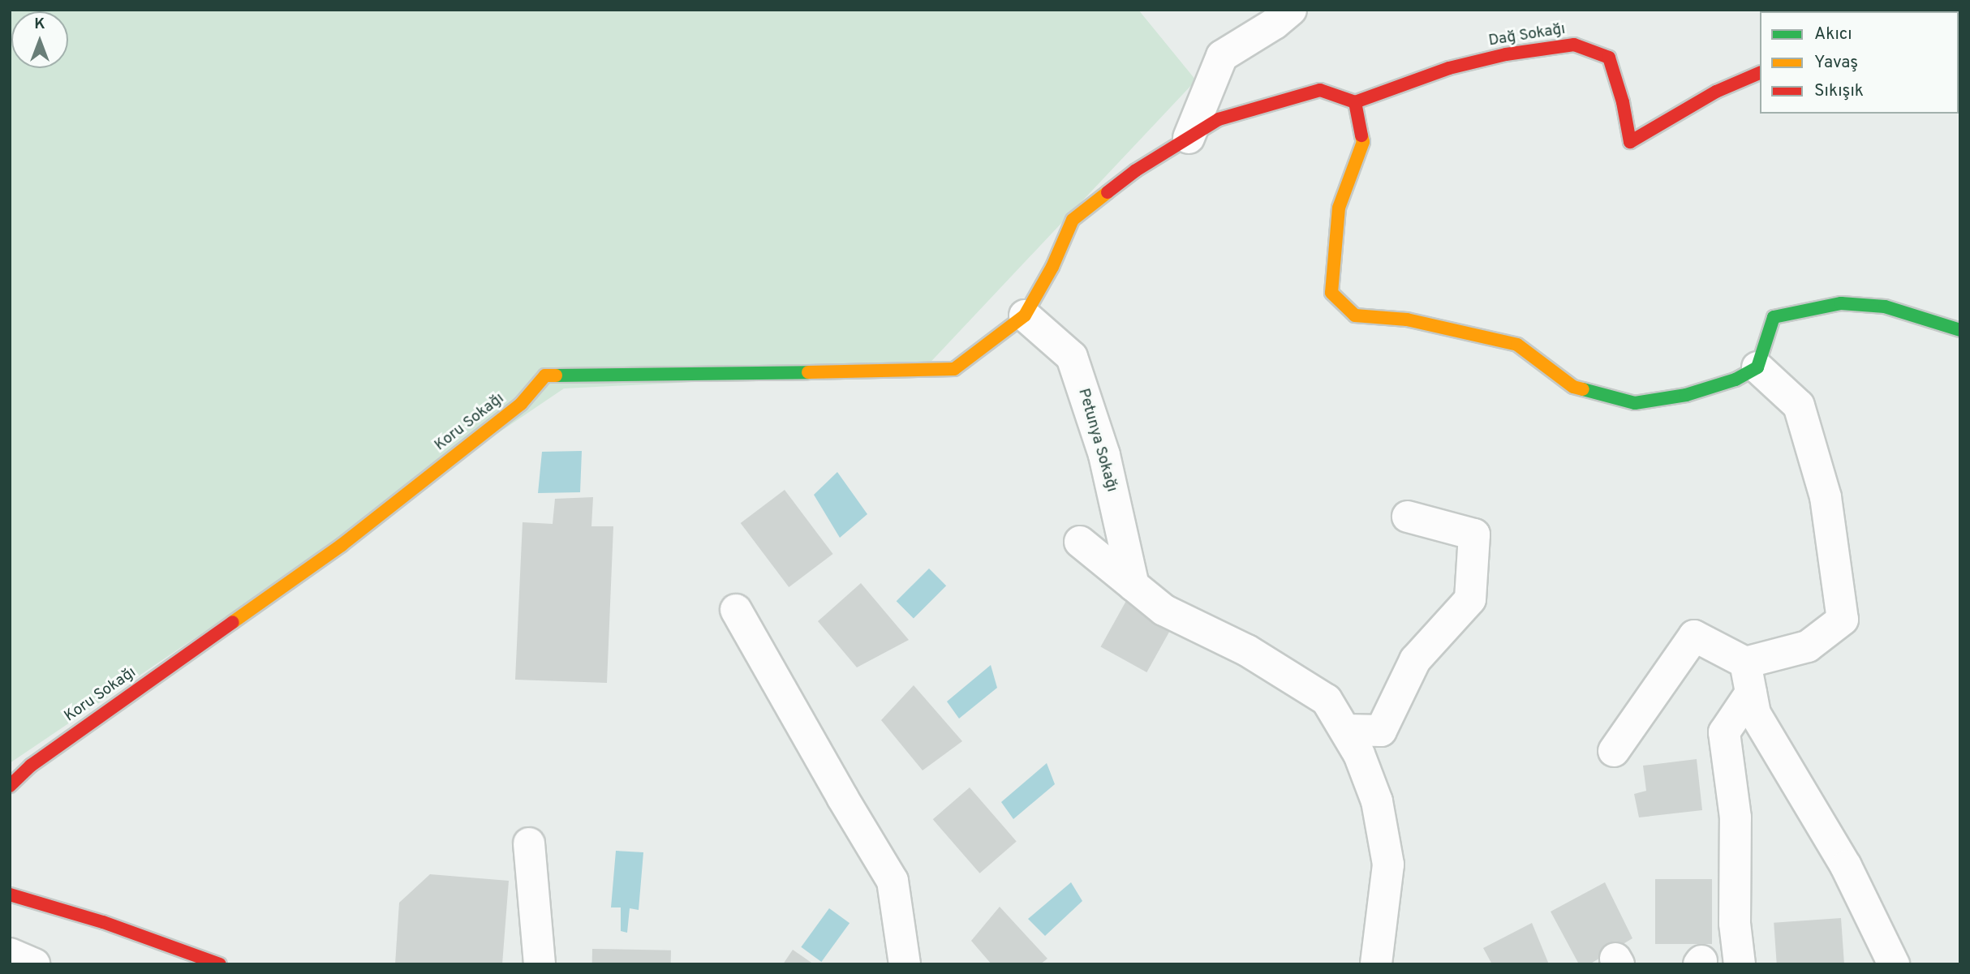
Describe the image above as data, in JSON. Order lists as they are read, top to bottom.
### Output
{
  "streets": {
    "street": ["Dağ Sokağı", "Koru Sokağı", "Petunya Sokağı"]
  },
  "crossings": [
    ["Koru Sokağı", "Petunya Sokağı"]
  ],
  "legend": ["Akıcı", "Yavaş", "Sıkışık"],
  "north": "top"
}
